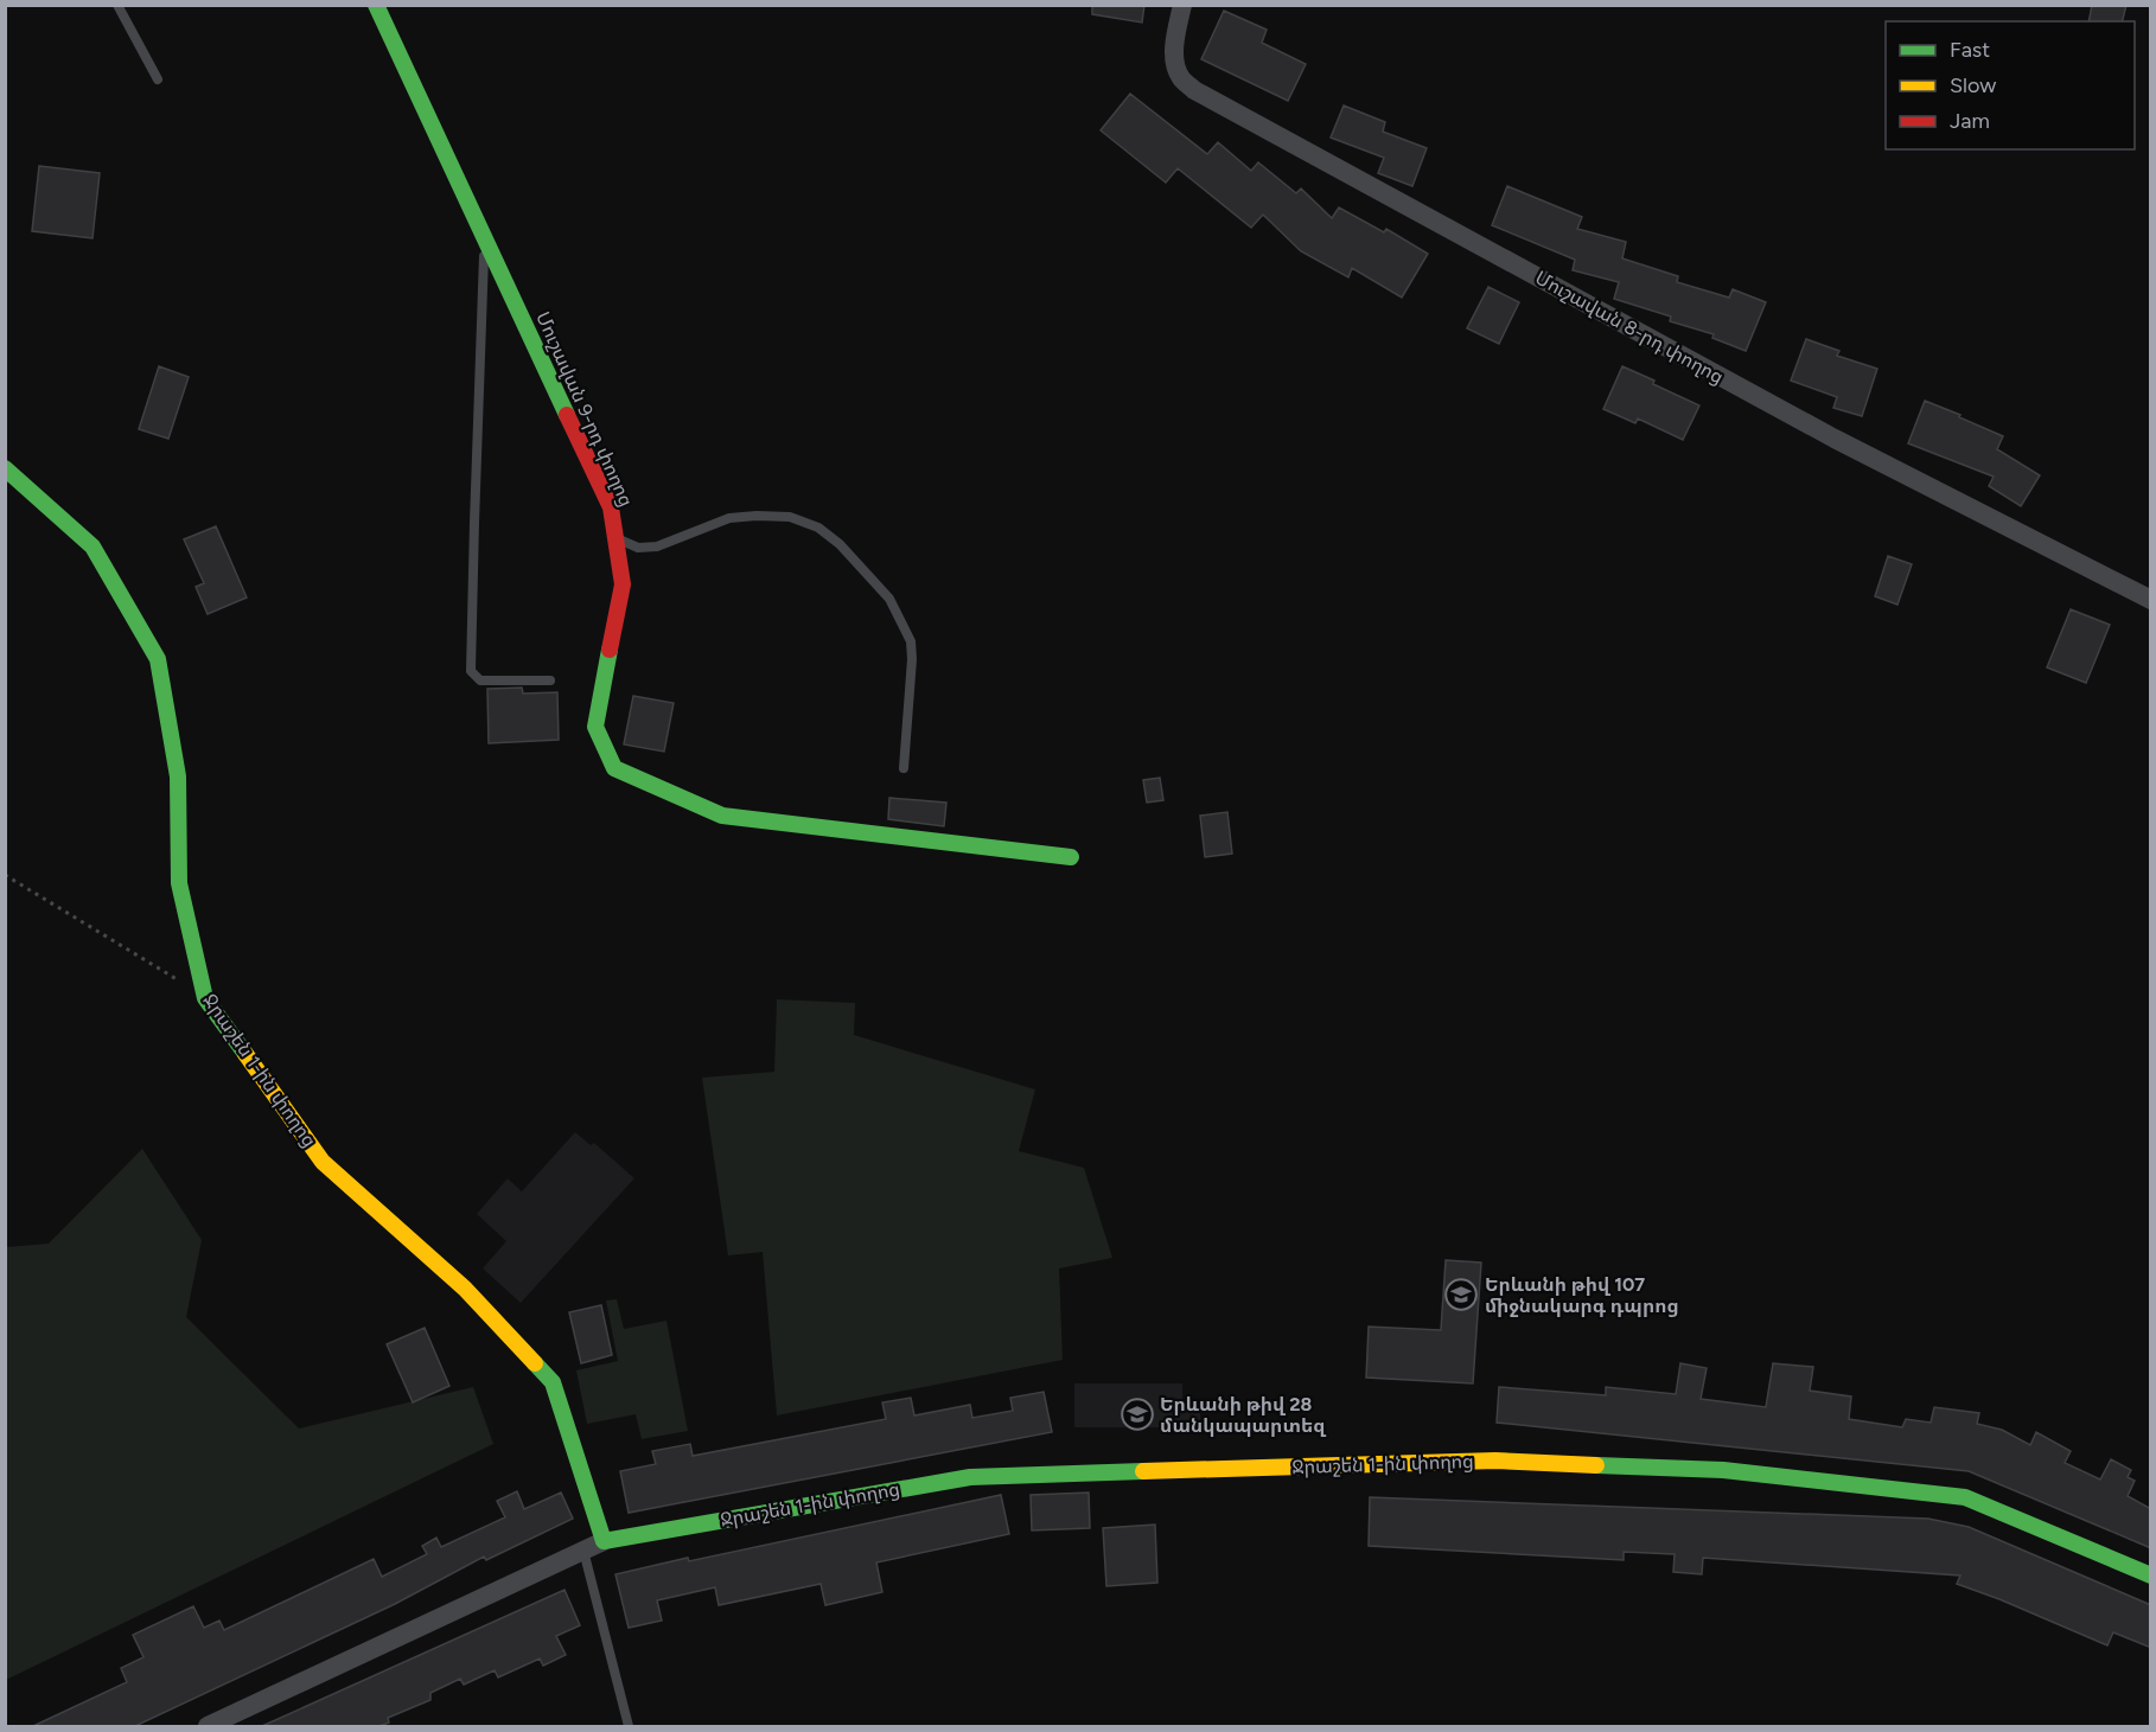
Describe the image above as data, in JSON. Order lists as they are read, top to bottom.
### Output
{
  "streets": {
    "street": ["Մուշավան 8-րդ փողոց", "Մուշավան 9-րդ փողոց", "Ջրաշեն 1-ին փողոց"]
  },
  "places": {
    "school or university": ["Երևանի թիվ 107 միջնակարգ դպրոց", "Երևանի թիվ 28 մանկապարտեզ"]
  },
  "legend": ["Fast", "Slow", "Jam"]
}
